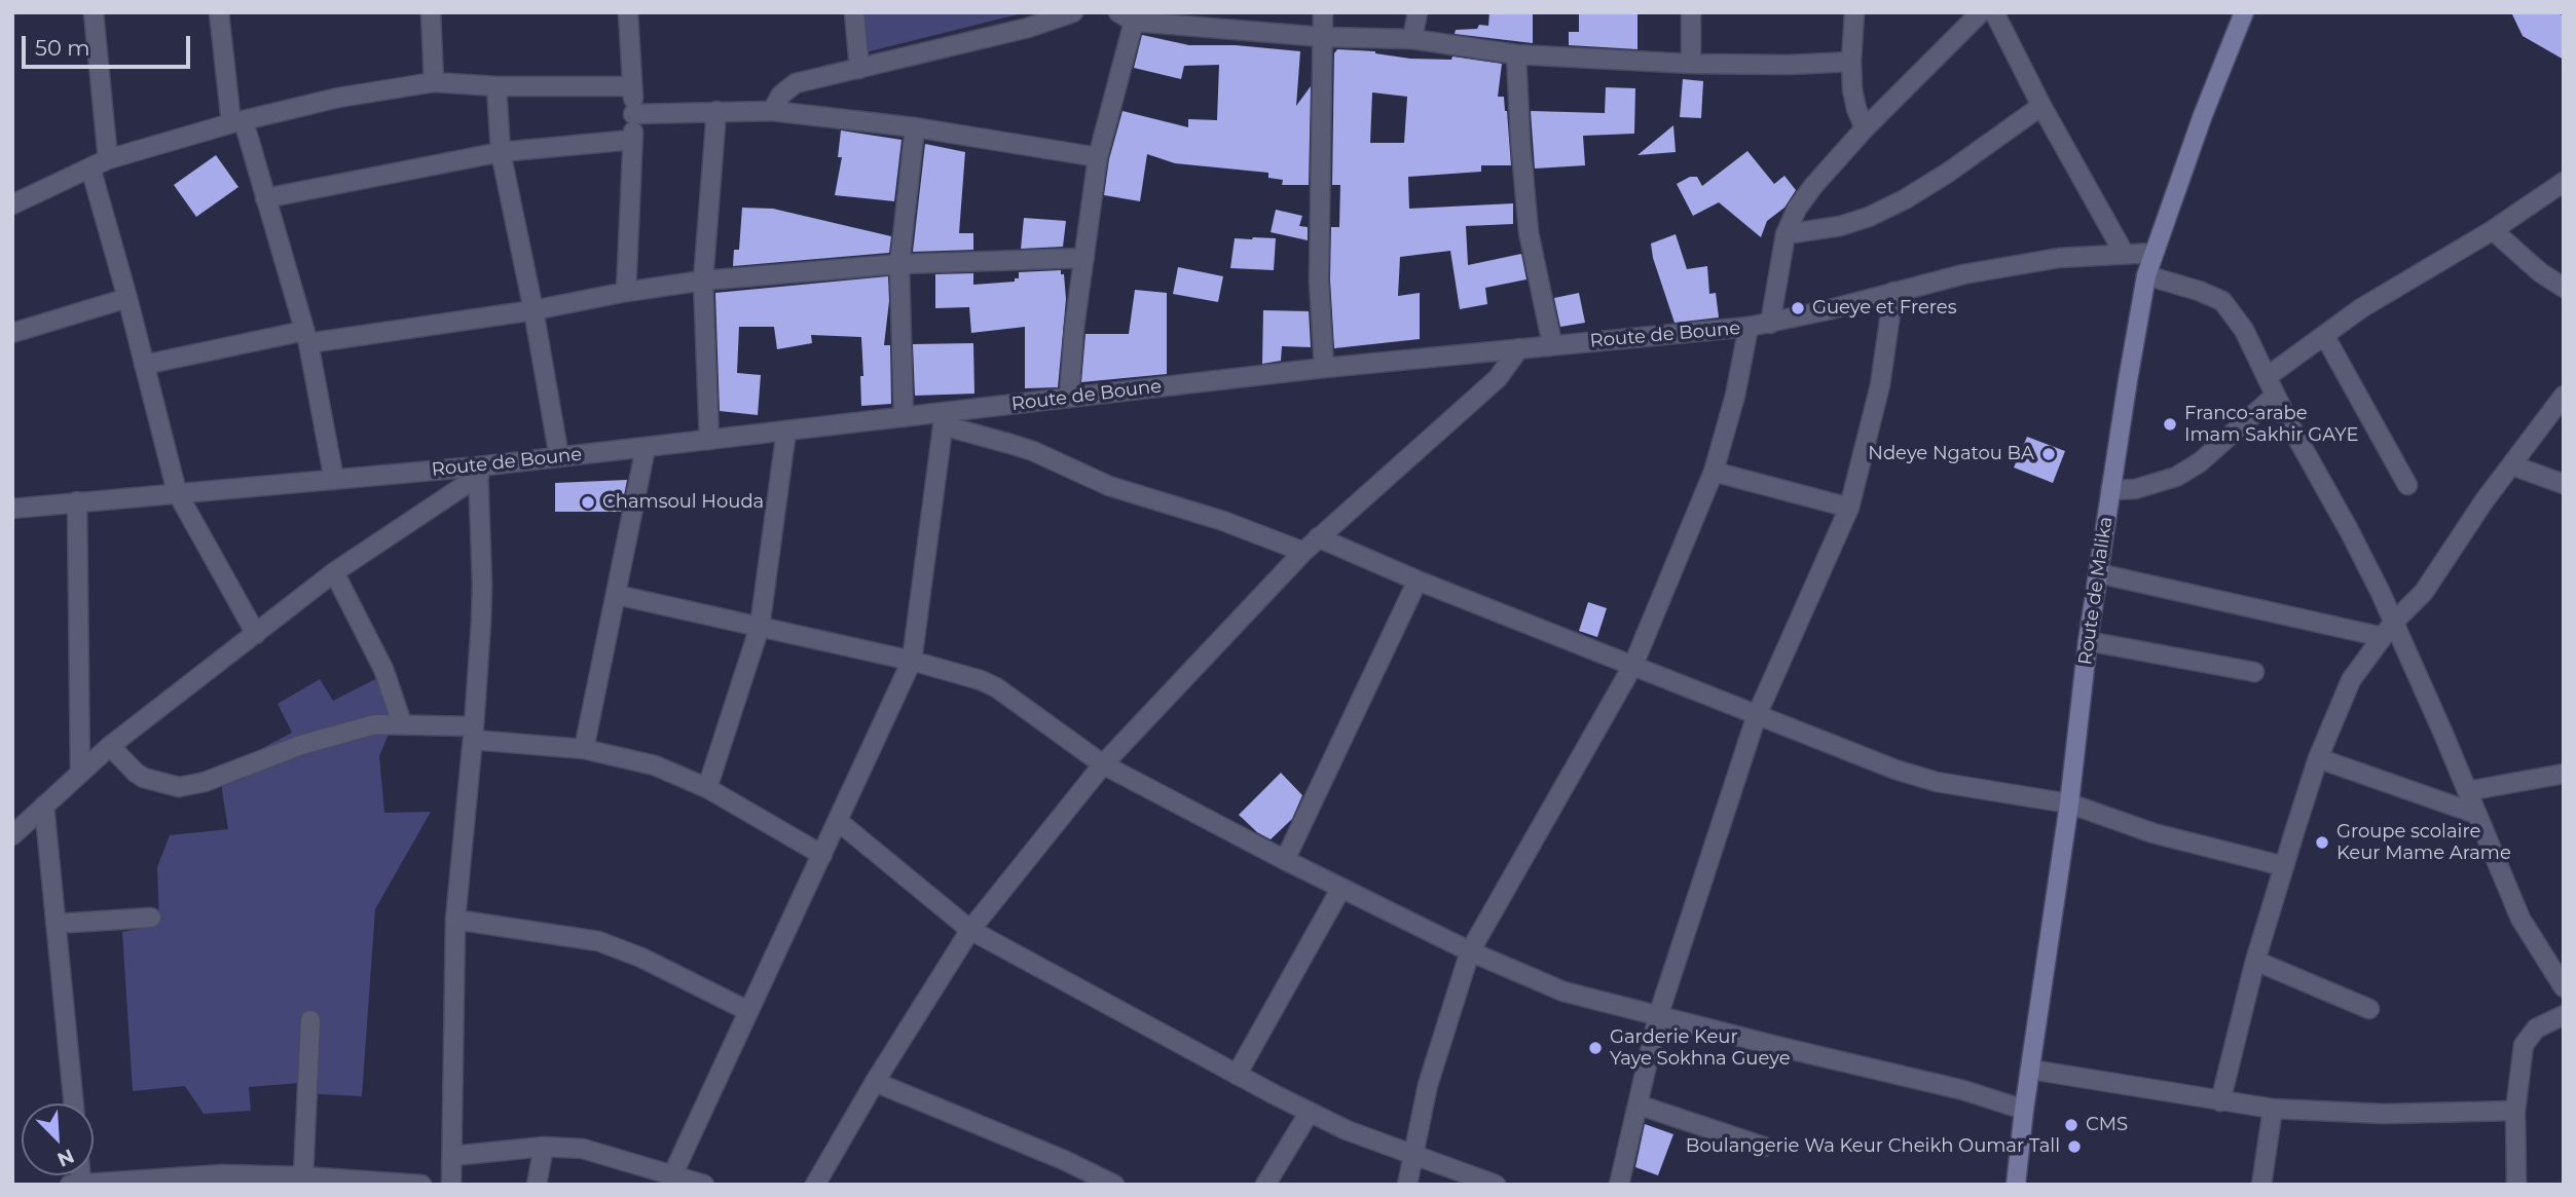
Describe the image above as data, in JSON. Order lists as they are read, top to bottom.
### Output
{
  "streets": {
    "main road": ["Route de Malika"],
    "street": ["Route de Boune"]
  },
  "crossings": [
    ["Route de Boune", "Route de Malika"]
  ],
  "places": [
    "Gueye et Freres",
    "Franco-arabe Imam Sakhir GAYE",
    "Ndeye Ngatou BA",
    "Chamsoul Houda",
    "Groupe scolaire Keur Mame Arame",
    "Garderie Keur Yaye Sokhna Gueye",
    "CMS",
    "Boulangerie Wa Keur Cheikh Oumar Tall"
  ],
  "scale_bar": "50 m",
  "north": "bottom right"
}
